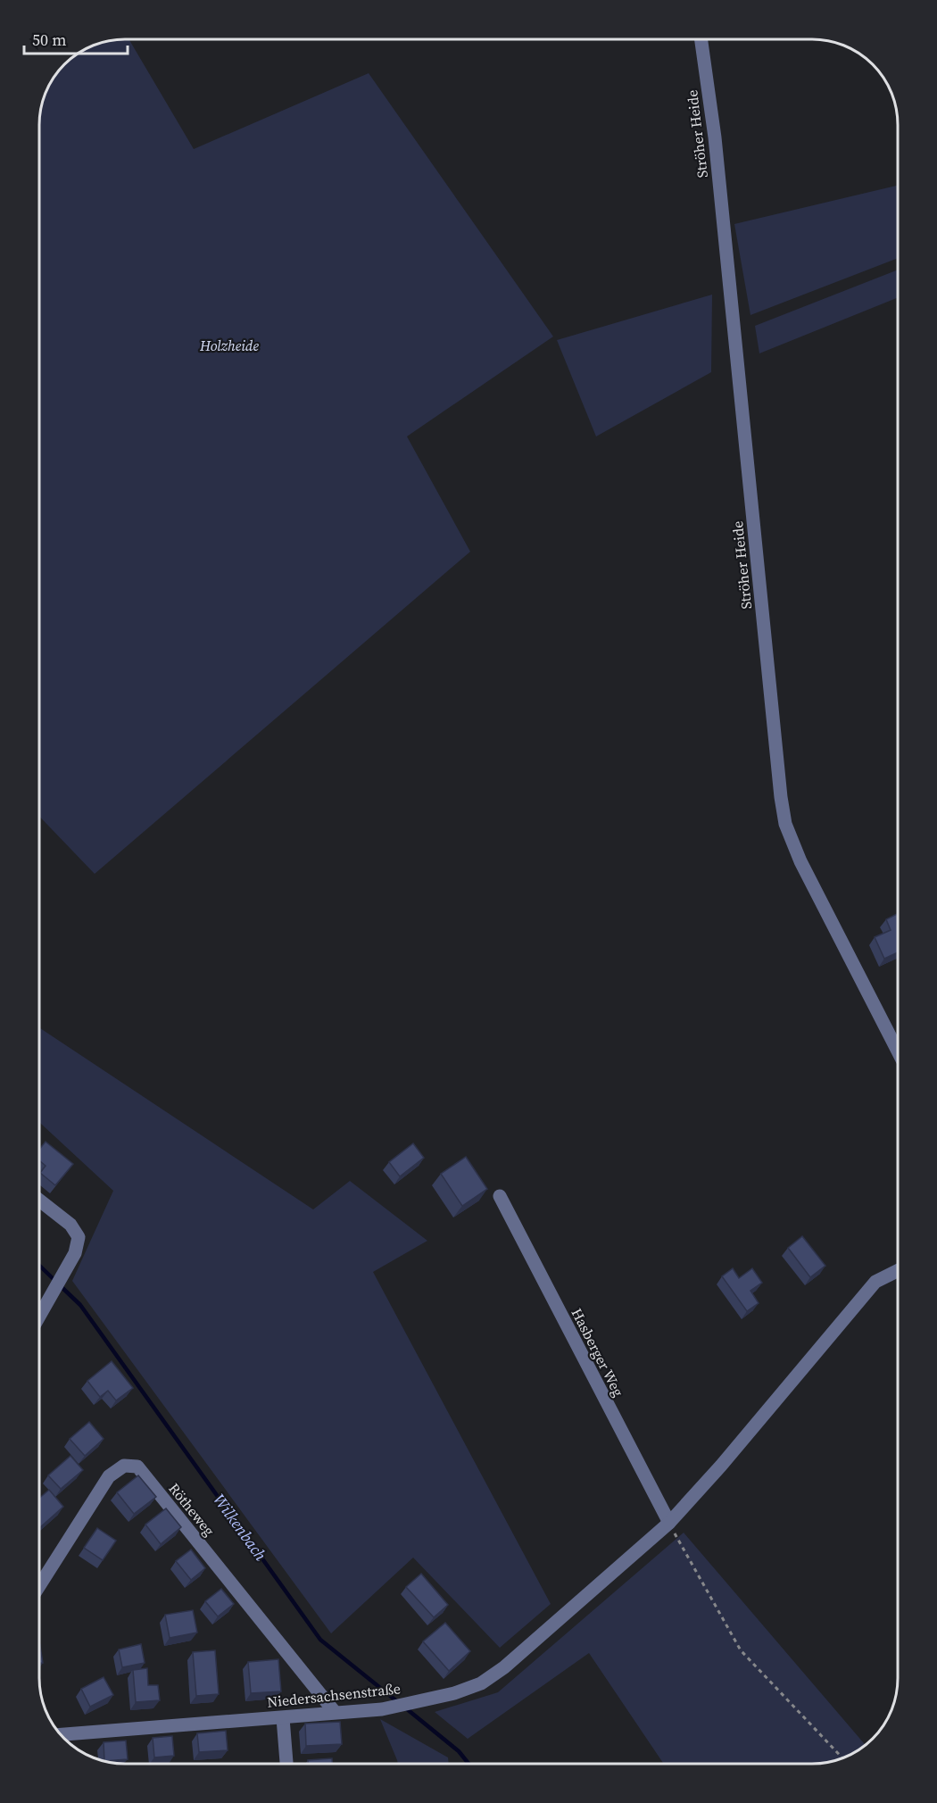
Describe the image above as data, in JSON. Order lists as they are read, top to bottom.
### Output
{
  "streets": {
    "street": [
      "Ströher Heide",
      "Hasberger Weg",
      "Rötheweg",
      "Niedersachsenstraße"
    ]
  },
  "crossings": [
    ["Hasberger Weg", "Niedersachsenstraße"],
    ["Rötheweg", "Niedersachsenstraße"]
  ],
  "water": ["Wilkenbach"],
  "parks": ["Holzheide"],
  "scale_bar": "50 m"
}
